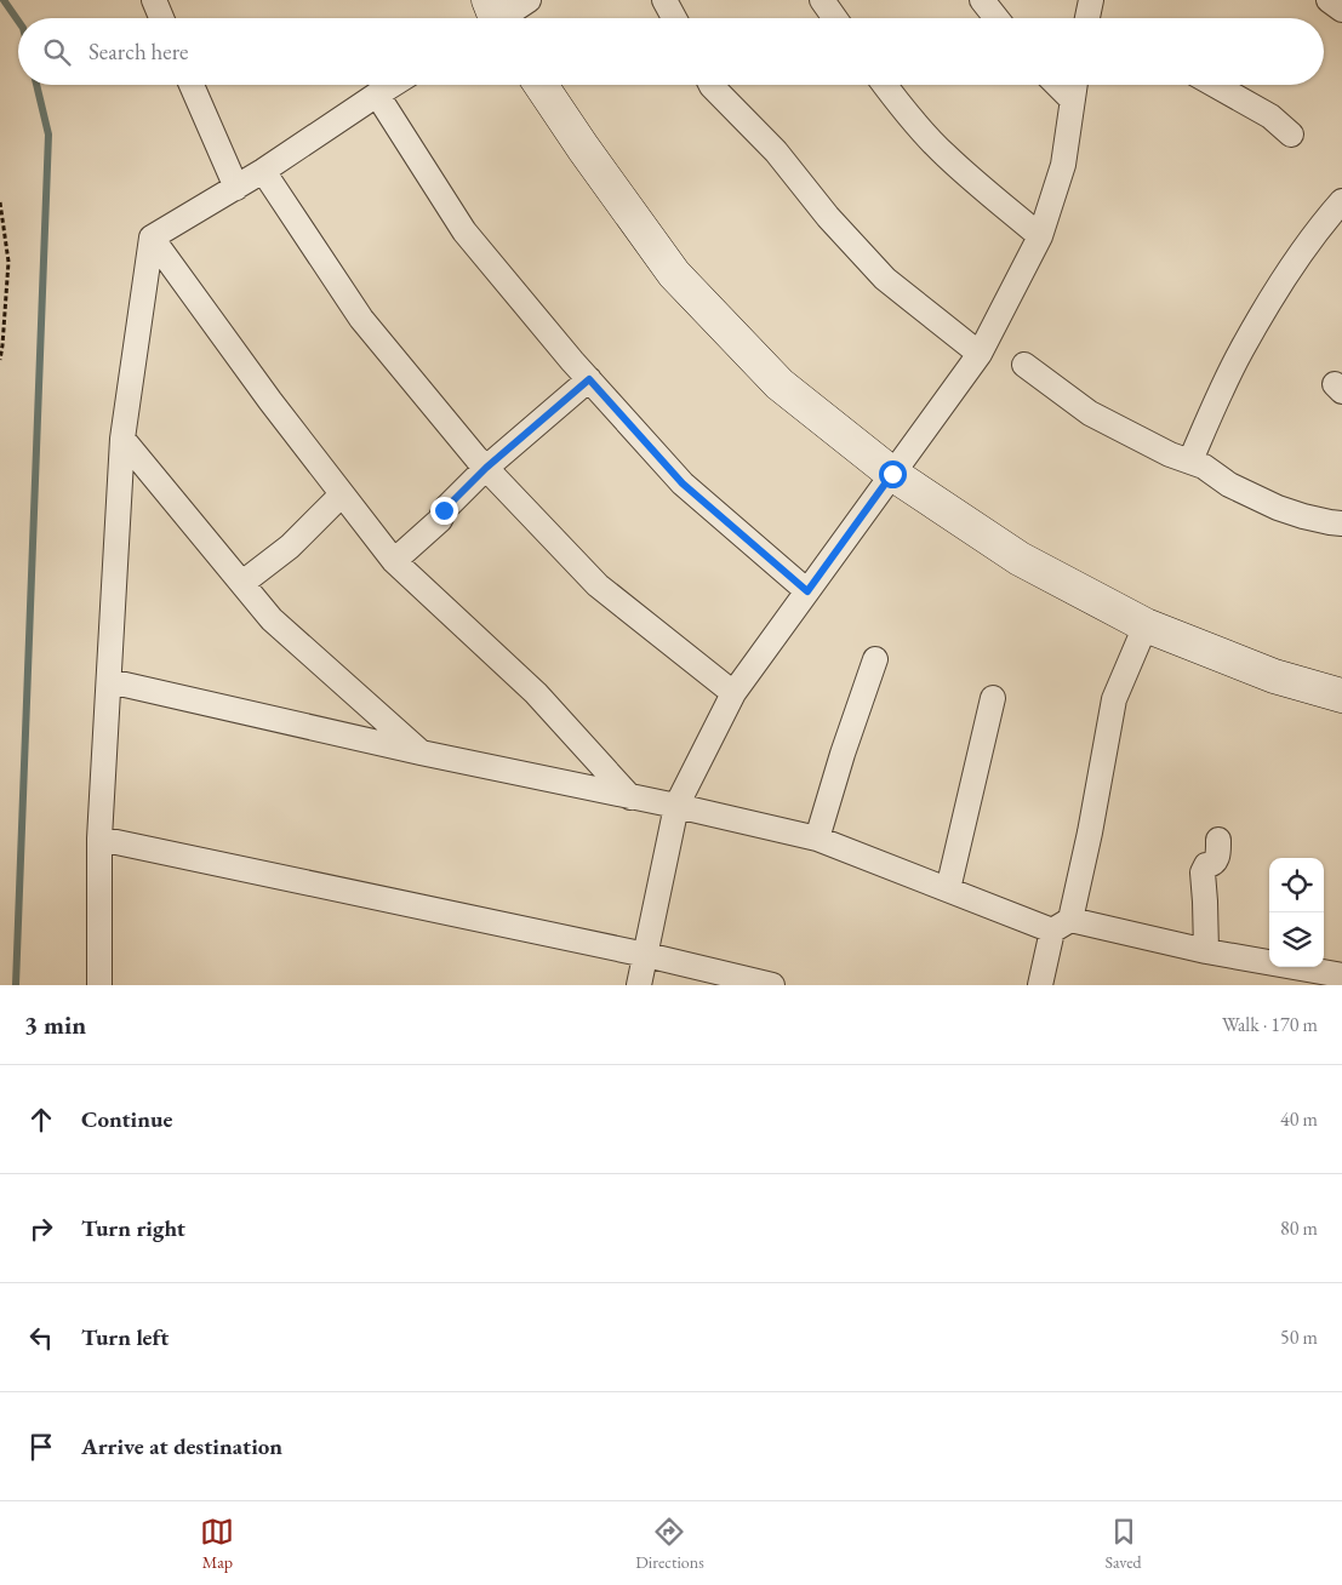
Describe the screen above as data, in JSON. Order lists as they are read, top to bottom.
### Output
{
  "page": {
    "search": "Search here",
    "heading": ["3 min", "Walk · 170 m"],
    "list": [
      ["Continue", "40 m"],
      ["Turn right", "80 m"],
      ["Turn left", "50 m"],
      "Arrive at destination"
    ],
    "nav": ["Map", "Directions", "Saved"]
  }
}
